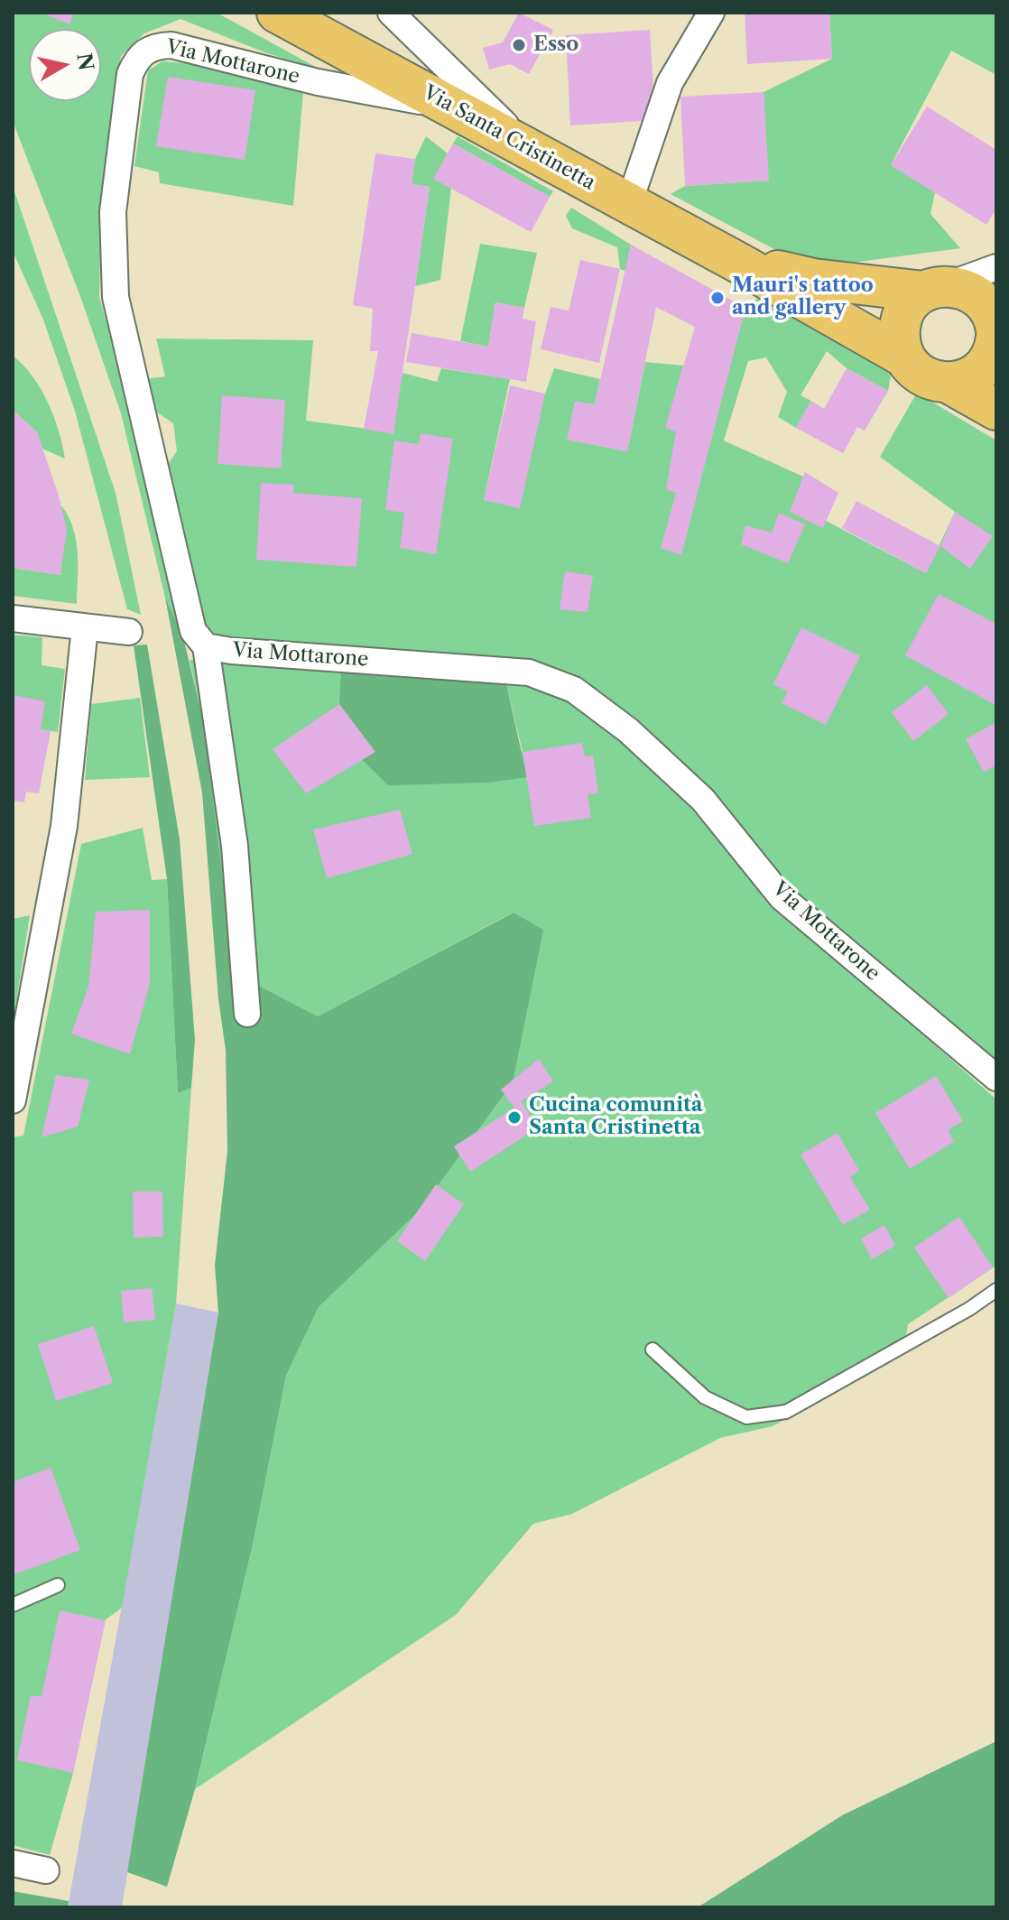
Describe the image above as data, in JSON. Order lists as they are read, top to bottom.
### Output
{
  "streets": {
    "main road": ["Via Santa Cristinetta"],
    "street": ["Via Mottarone"]
  },
  "crossings": [
    ["Via Mottarone", "Via Santa Cristinetta"]
  ],
  "places": ["Esso", "Mauri's tattoo and gallery", "Cucina comunità Santa Cristinetta"],
  "north": "right"
}
